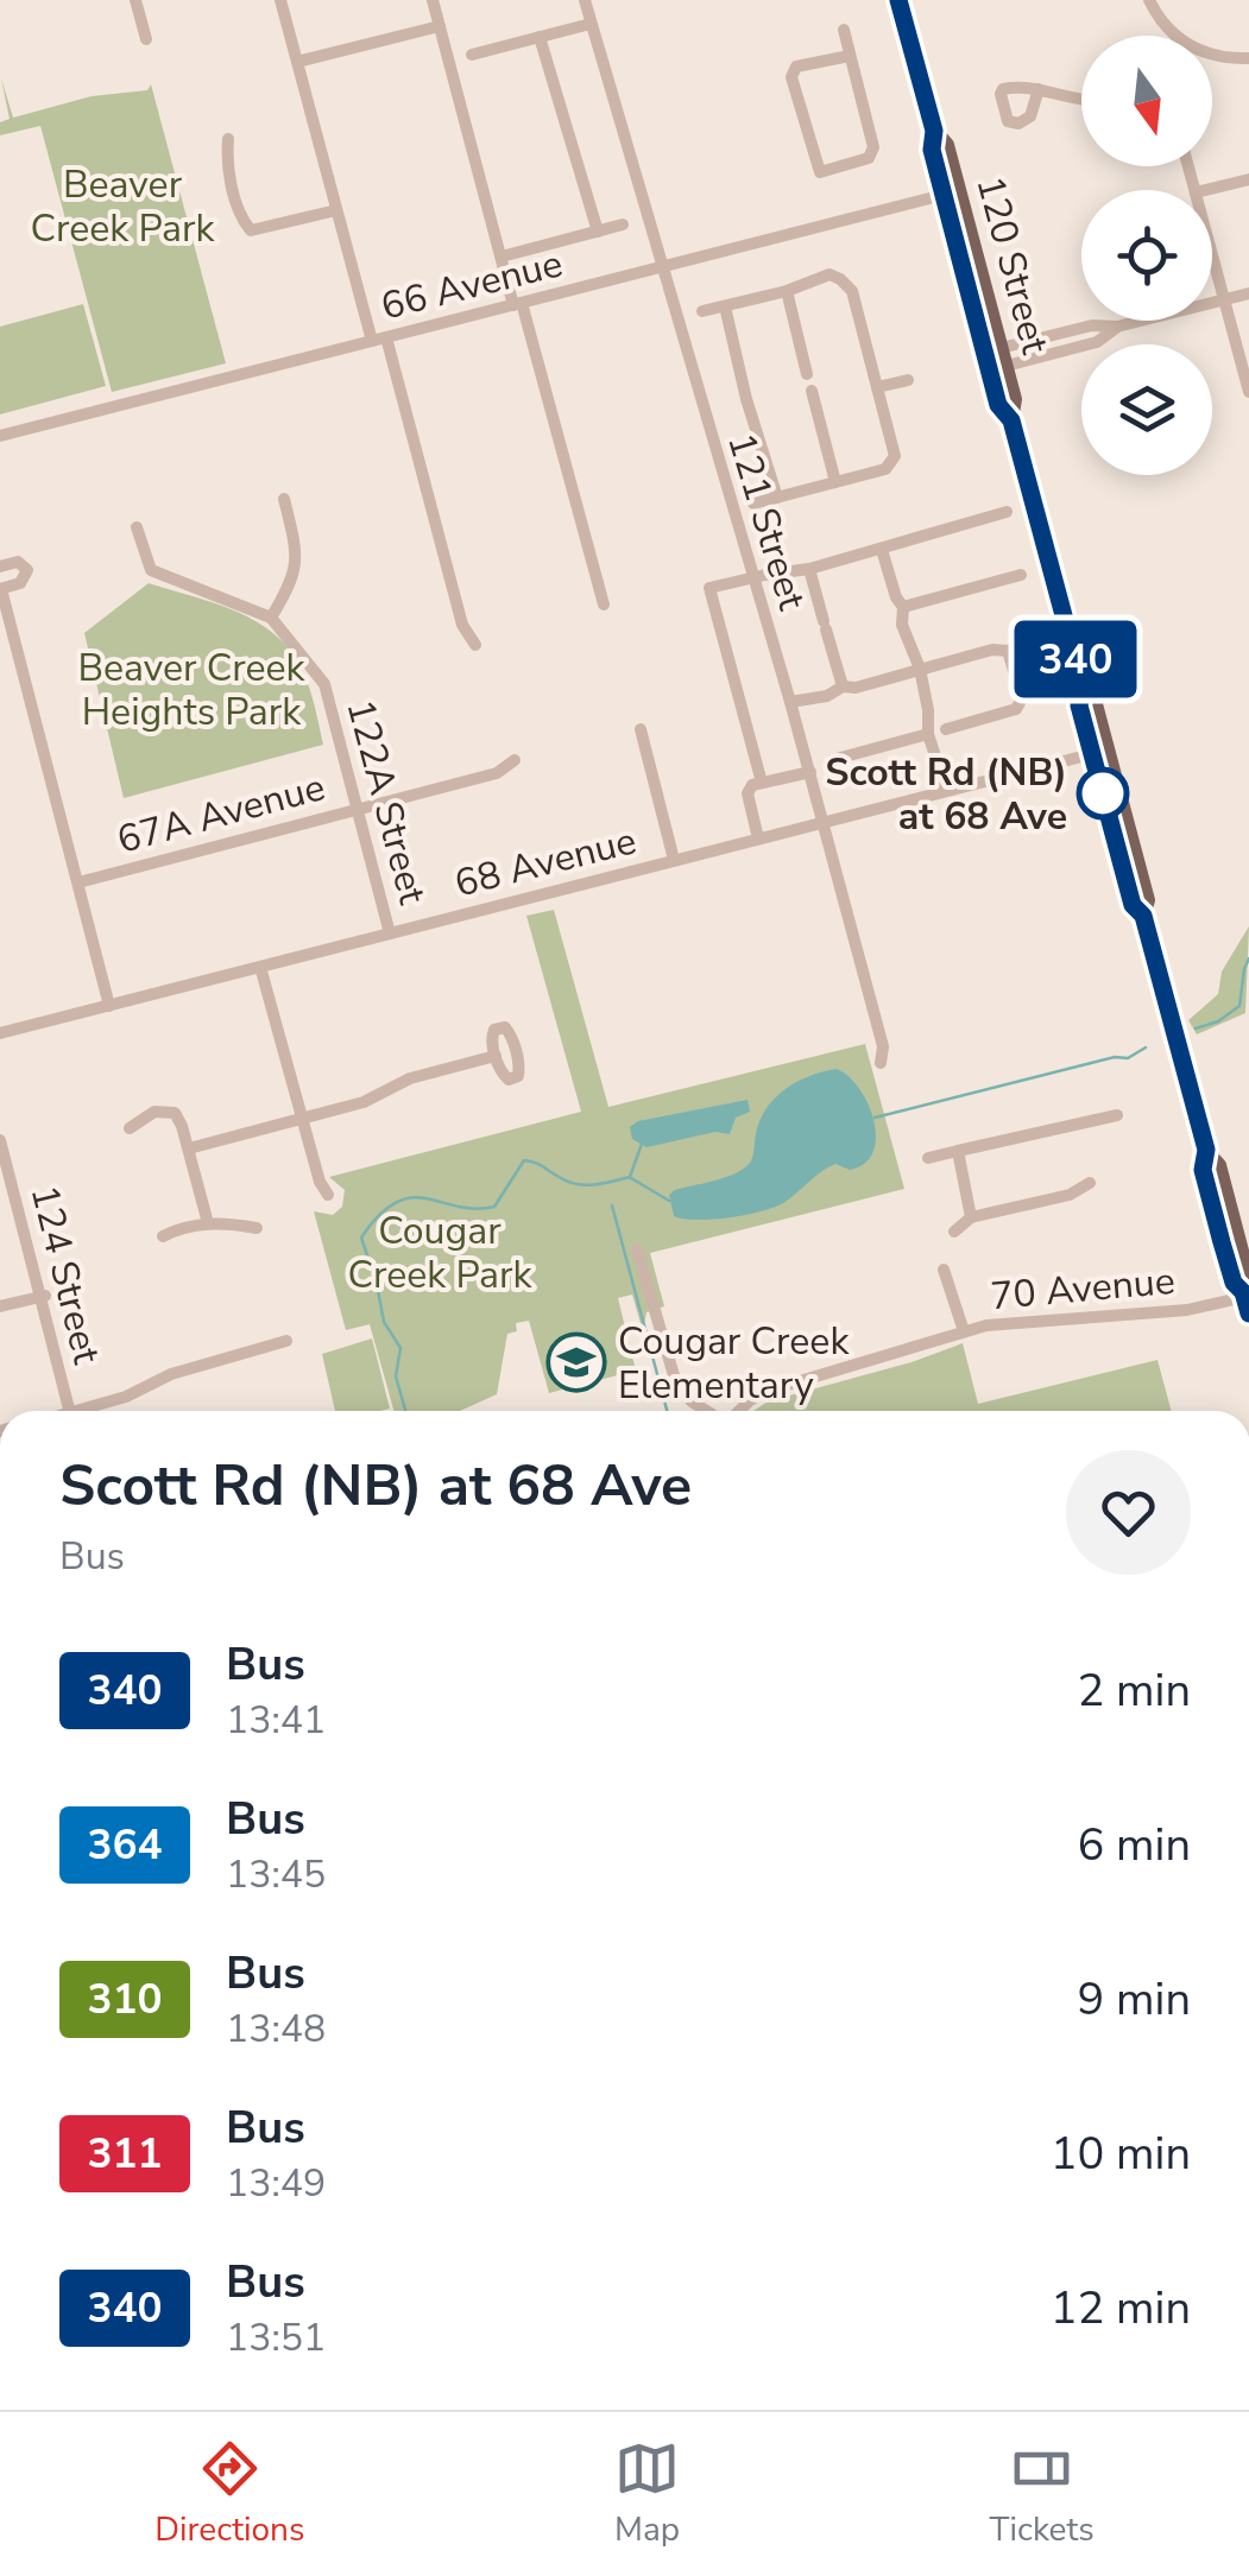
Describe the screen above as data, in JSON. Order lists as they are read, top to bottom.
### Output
{
  "streets": {
    "main road": ["120 Street"],
    "street": [
      "66 Avenue",
      "121 Street",
      "122A Street",
      "67A Avenue",
      "68 Avenue",
      "124 Street",
      "70 Avenue"
    ]
  },
  "crossings": [
    ["120 Street", "66 Avenue"],
    ["120 Street", "68 Avenue"],
    ["120 Street", "70 Avenue"],
    ["66 Avenue", "121 Street"],
    ["121 Street", "68 Avenue"],
    ["122A Street", "67A Avenue"],
    ["122A Street", "68 Avenue"]
  ],
  "parks": ["Beaver Creek Park", "Beaver Creek Heights Park", "Cougar Creek Park"],
  "places": {
    "other": ["Scott Rd (NB) at 68 Ave"],
    "school or university": ["Cougar Creek Elementary"]
  },
  "lines": ["bus line 340"],
  "north": "bottom",
  "page": {
    "on_map": "340",
    "heading": ["Scott Rd (NB) at 68 Ave", "Bus"],
    "list": [
      {
        "mark": "340",
        "name": "Bus",
        "note": "13:41",
        "value": "2 min"
      },
      {
        "mark": "364",
        "name": "Bus",
        "note": "13:45",
        "value": "6 min"
      },
      {
        "mark": "310",
        "name": "Bus",
        "note": "13:48",
        "value": "9 min"
      },
      {
        "mark": "311",
        "name": "Bus",
        "note": "13:49",
        "value": "10 min"
      },
      {
        "mark": "340",
        "name": "Bus",
        "note": "13:51",
        "value": "12 min"
      }
    ],
    "tabs": ["Directions", "Map", "Tickets"]
  }
}
